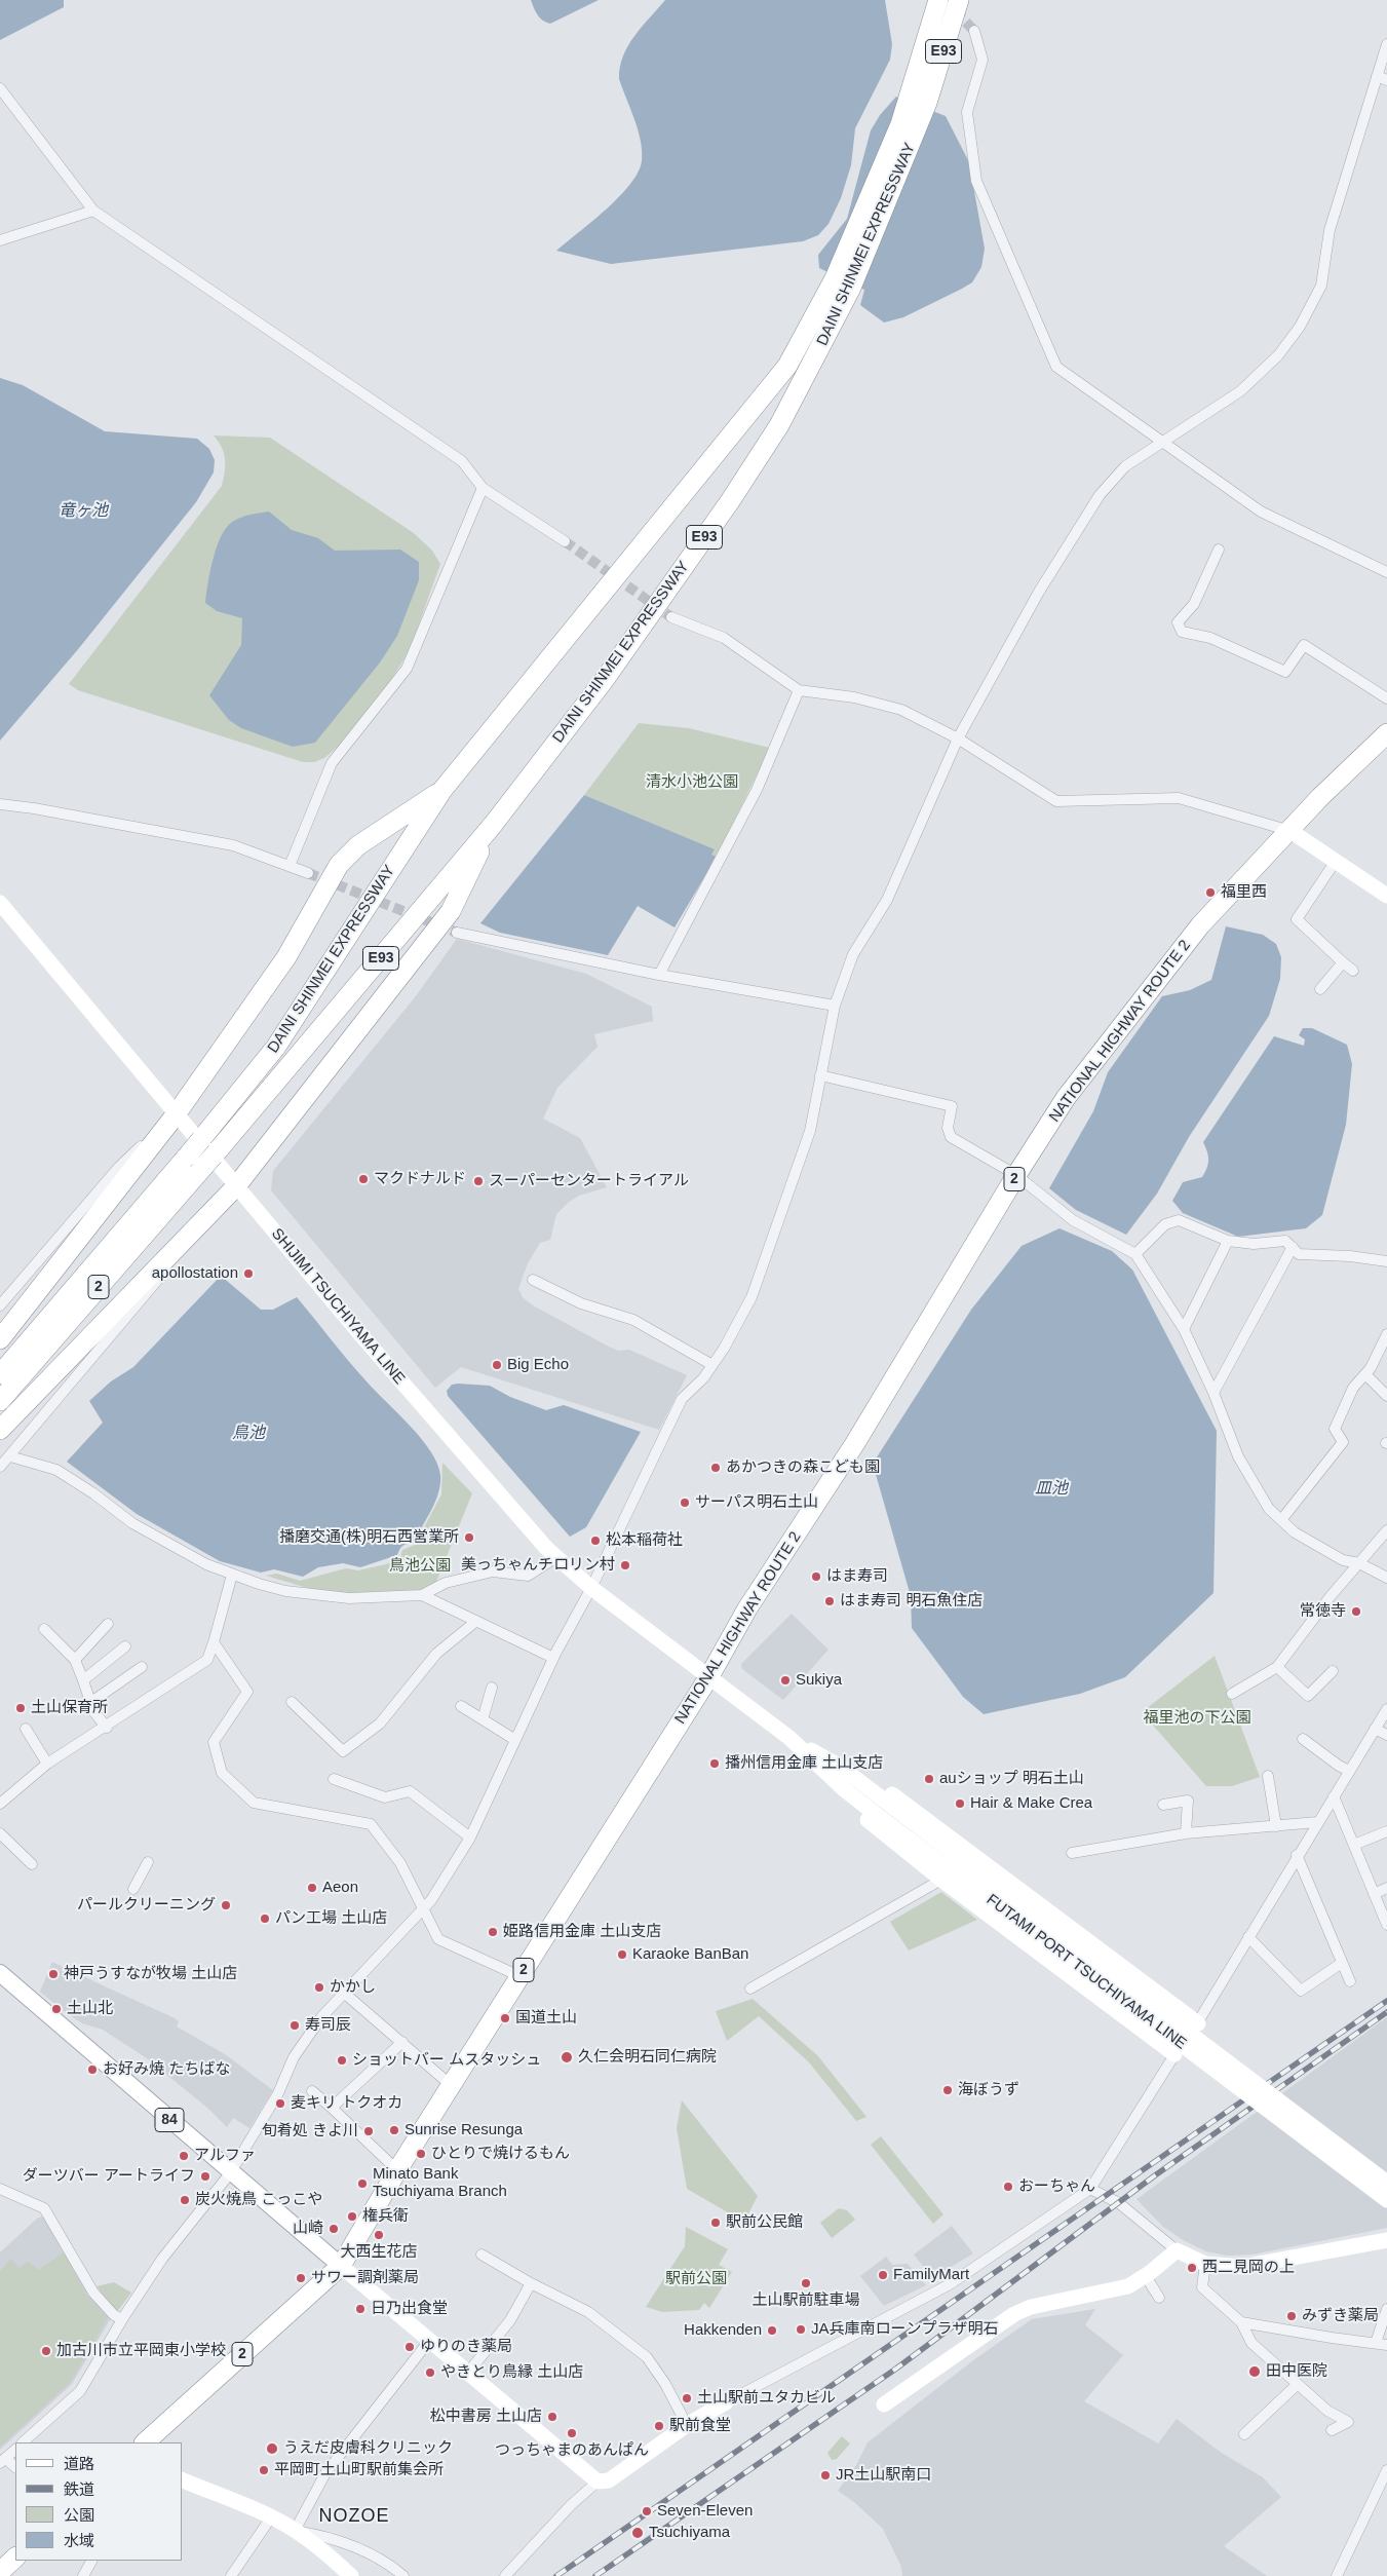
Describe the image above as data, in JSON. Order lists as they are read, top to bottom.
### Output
{
  "streets": {
    "highway": [
      "E93",
      "DAINI SHINMEI EXPRESSWAY",
      "NATIONAL HIGHWAY ROUTE 2",
      "2"
    ],
    "main road": ["SHIJIMI TSUCHIYAMA LINE", "FUTAMI PORT TSUCHIYAMA LINE", "84"]
  },
  "crossings": [
    ["DAINI SHINMEI EXPRESSWAY", "2"],
    ["NATIONAL HIGHWAY ROUTE 2", "SHIJIMI TSUCHIYAMA LINE"],
    ["NATIONAL HIGHWAY ROUTE 2", "FUTAMI PORT TSUCHIYAMA LINE"],
    ["NATIONAL HIGHWAY ROUTE 2", "84"],
    ["SHIJIMI TSUCHIYAMA LINE", "FUTAMI PORT TSUCHIYAMA LINE"]
  ],
  "districts": ["NOZOE"],
  "water": ["竜ヶ池", "鳥池", "皿池"],
  "parks": [
    "清水小池公園",
    "鳥池公園",
    "福里池の下公園",
    "駅前公園"
  ],
  "places": [
    "福里西",
    "マクドナルド",
    "スーパーセンタートライアル",
    "apollostation",
    "Big Echo",
    "あかつきの森こども園",
    "サーパス明石土山",
    "播磨交通(株)明石西営業所",
    "松本稲荷社",
    "美っちゃんチロリン村",
    "はま寿司",
    "はま寿司 明石魚住店",
    "常徳寺",
    "Sukiya",
    "土山保育所",
    "播州信用金庫 土山支店",
    "auショップ 明石土山",
    "Hair & Make Crea",
    "Aeon",
    "パールクリーニング",
    "パン工場 土山店",
    "姫路信用金庫 土山支店",
    "Karaoke BanBan",
    "神戸うすなが牧場 土山店",
    "かかし",
    "土山北",
    "国道土山",
    "寿司辰",
    "久仁会明石同仁病院",
    "ショットバー ムスタッシュ",
    "お好み焼 たちばな",
    "海ぼうず",
    "麦キリ トクオカ",
    "Sunrise Resunga",
    "旬肴処 きよ川",
    "ひとりで焼けるもん",
    "アルファ",
    "ダーツバー アートライフ",
    "Minato Bank Tsuchiyama Branch",
    "おーちゃん",
    "炭火焼鳥 こっこや",
    "権兵衛",
    "駅前公民館",
    "山崎",
    "大西生花店",
    "西二見岡の上",
    "FamilyMart",
    "サワー調剤薬局",
    "土山駅前駐車場",
    "日乃出食堂",
    "みずき薬局",
    "JA兵庫南ローンプラザ明石",
    "Hakkenden",
    "ゆりのき薬局",
    "加古川市立平岡東小学校",
    "田中医院",
    "やきとり鳥縁 土山店",
    "土山駅前ユタカビル",
    "松中書房 土山店",
    "駅前食堂",
    "つっちゃまのあんぱん",
    "うえだ皮膚科クリニック",
    "平岡町土山町駅前集会所",
    "JR土山駅南口",
    "Seven-Eleven",
    "Tsuchiyama"
  ],
  "legend": [
    "道路",
    "鉄道",
    "公園",
    "水域"
  ]
}
